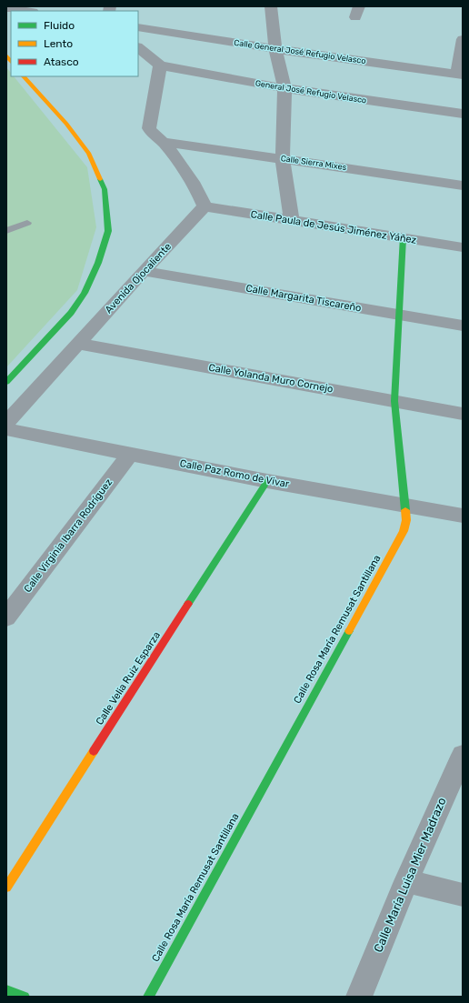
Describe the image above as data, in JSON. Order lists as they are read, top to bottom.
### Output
{
  "streets": {
    "street": [
      "Calle General José Refugio Velasco",
      "General José Refugio Velasco",
      "Calle Sierra Mixes",
      "Calle Paula de Jesús Jiménez Yáñez",
      "Avenida Ojocaliente",
      "Calle Margarita Tiscareño",
      "Calle Yolanda Muro Cornejo",
      "Calle Paz Romo de Vivar",
      "Calle Virginia Ibarra Rodríguez",
      "Calle Rosa María Remusat Santillana",
      "Calle Velia Ruiz Esparza",
      "Calle María Luisa Mier Madrazo"
    ]
  },
  "crossings": [
    ["Calle Paula de Jesús Jiménez Yáñez", "Avenida Ojocaliente"],
    ["Calle Paula de Jesús Jiménez Yáñez", "Calle Rosa María Remusat Santillana"],
    ["Avenida Ojocaliente", "Calle Margarita Tiscareño"],
    ["Avenida Ojocaliente", "Calle Yolanda Muro Cornejo"],
    ["Calle Margarita Tiscareño", "Calle Rosa María Remusat Santillana"],
    ["Calle Yolanda Muro Cornejo", "Calle Rosa María Remusat Santillana"],
    ["Calle Paz Romo de Vivar", "Calle Virginia Ibarra Rodríguez"],
    ["Calle Paz Romo de Vivar", "Calle Rosa María Remusat Santillana"],
    ["Calle Paz Romo de Vivar", "Calle Velia Ruiz Esparza"]
  ],
  "legend": ["Fluido", "Lento", "Atasco"]
}
